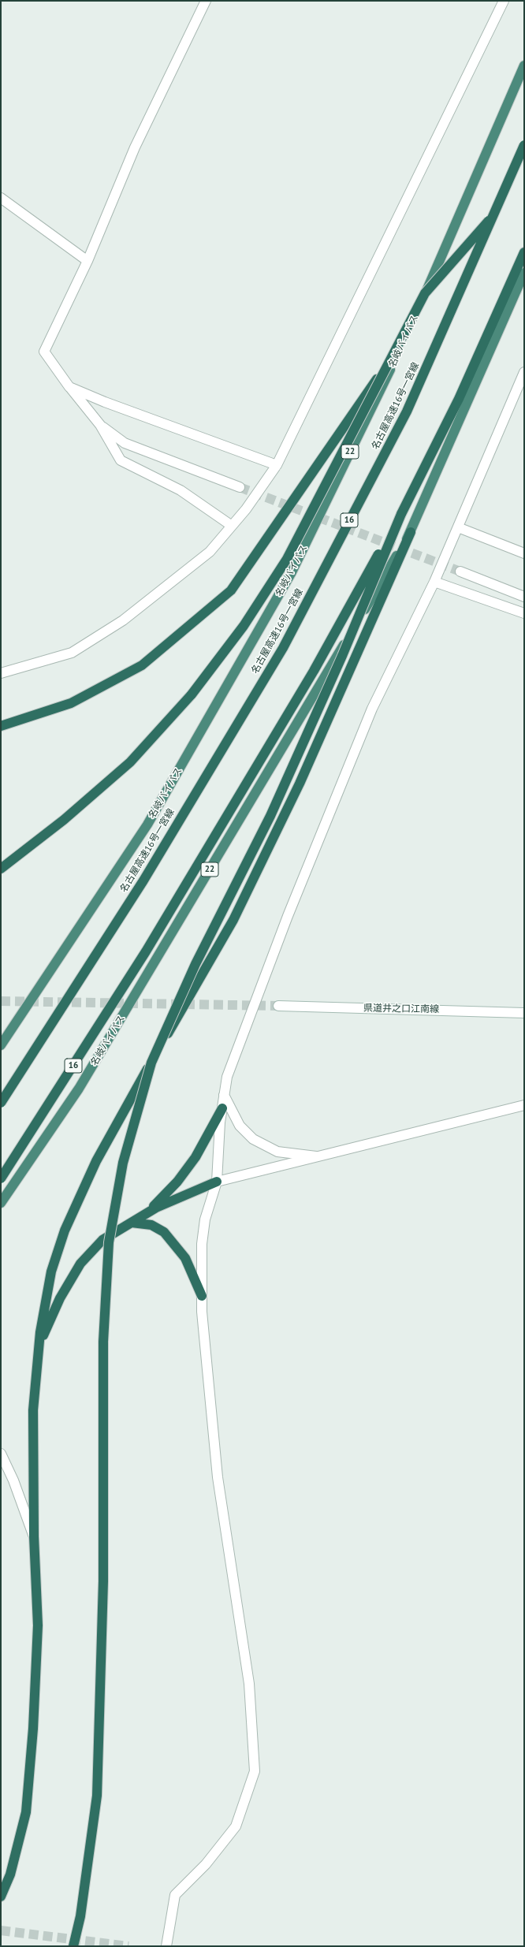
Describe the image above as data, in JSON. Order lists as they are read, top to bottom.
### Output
{
  "streets": {
    "highway": [
      "名岐バイパス",
      "名古屋高速16号一宮線",
      "22",
      "16"
    ],
    "street": ["県道井之口江南線"]
  }
}
